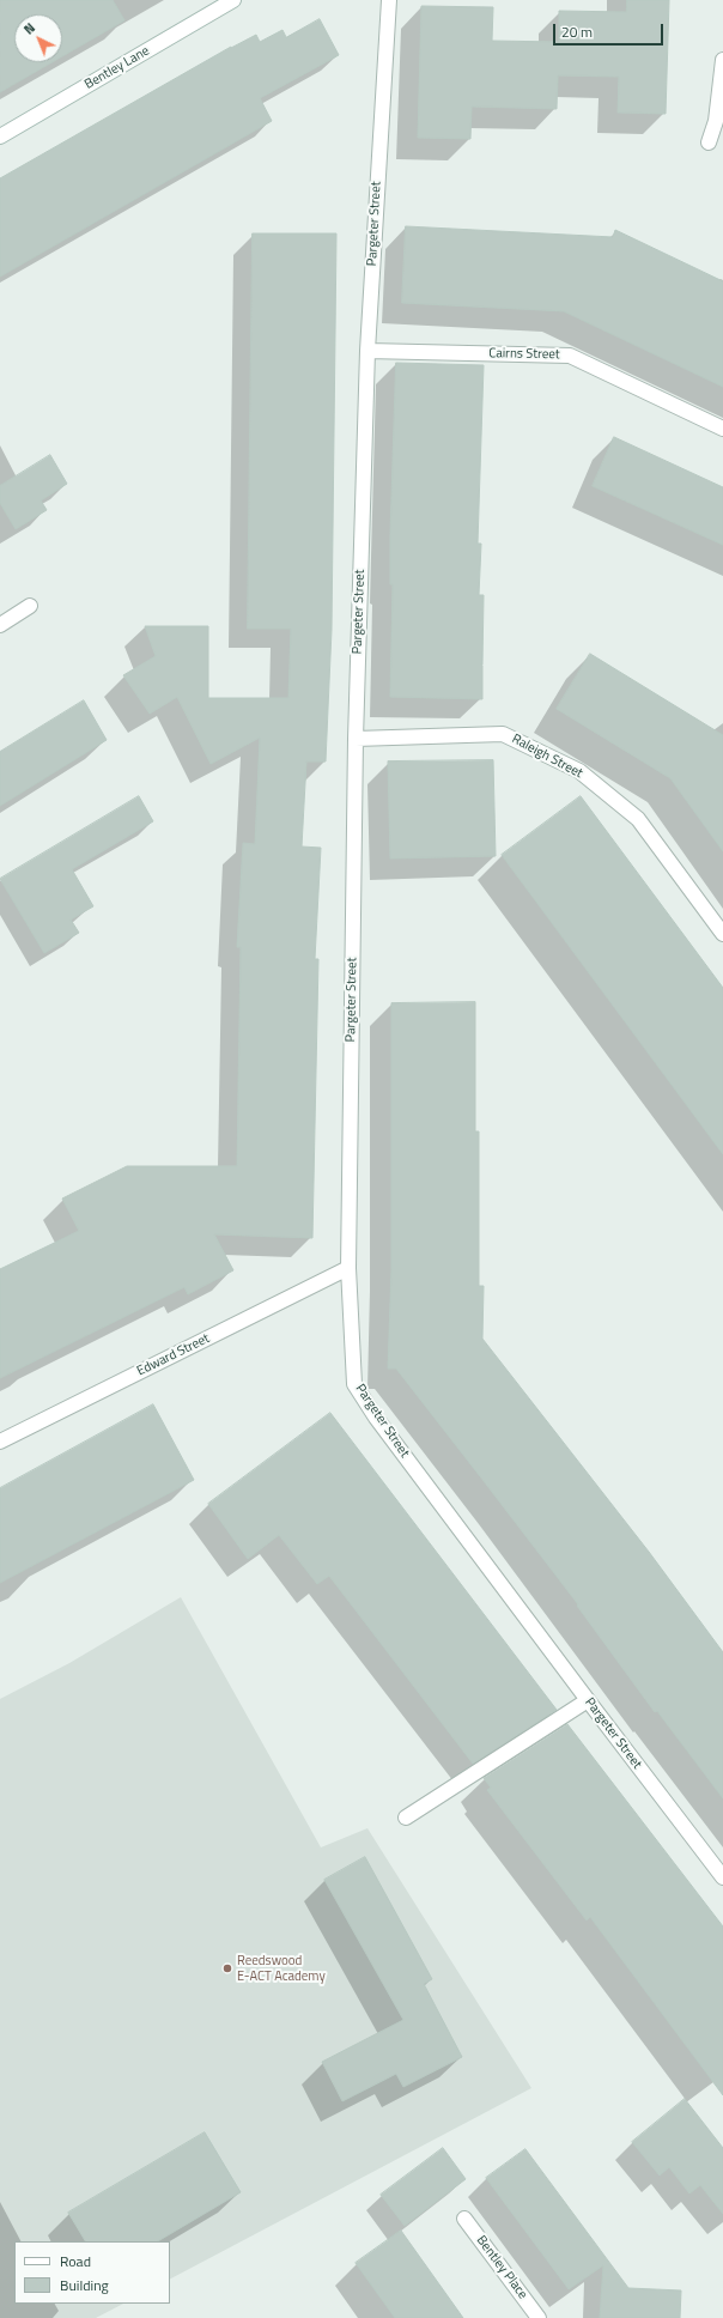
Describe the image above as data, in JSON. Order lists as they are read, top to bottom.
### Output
{
  "streets": {
    "street": [
      "Bentley Lane",
      "Pargeter Street",
      "Cairns Street",
      "Raleigh Street",
      "Edward Street",
      "Bentley Place"
    ]
  },
  "crossings": [
    ["Pargeter Street", "Cairns Street"],
    ["Pargeter Street", "Raleigh Street"],
    ["Pargeter Street", "Edward Street"]
  ],
  "places": ["Reedswood E-ACT Academy"],
  "legend": ["Road", "Building"],
  "scale_bar": "20 m",
  "north": "top left"
}
